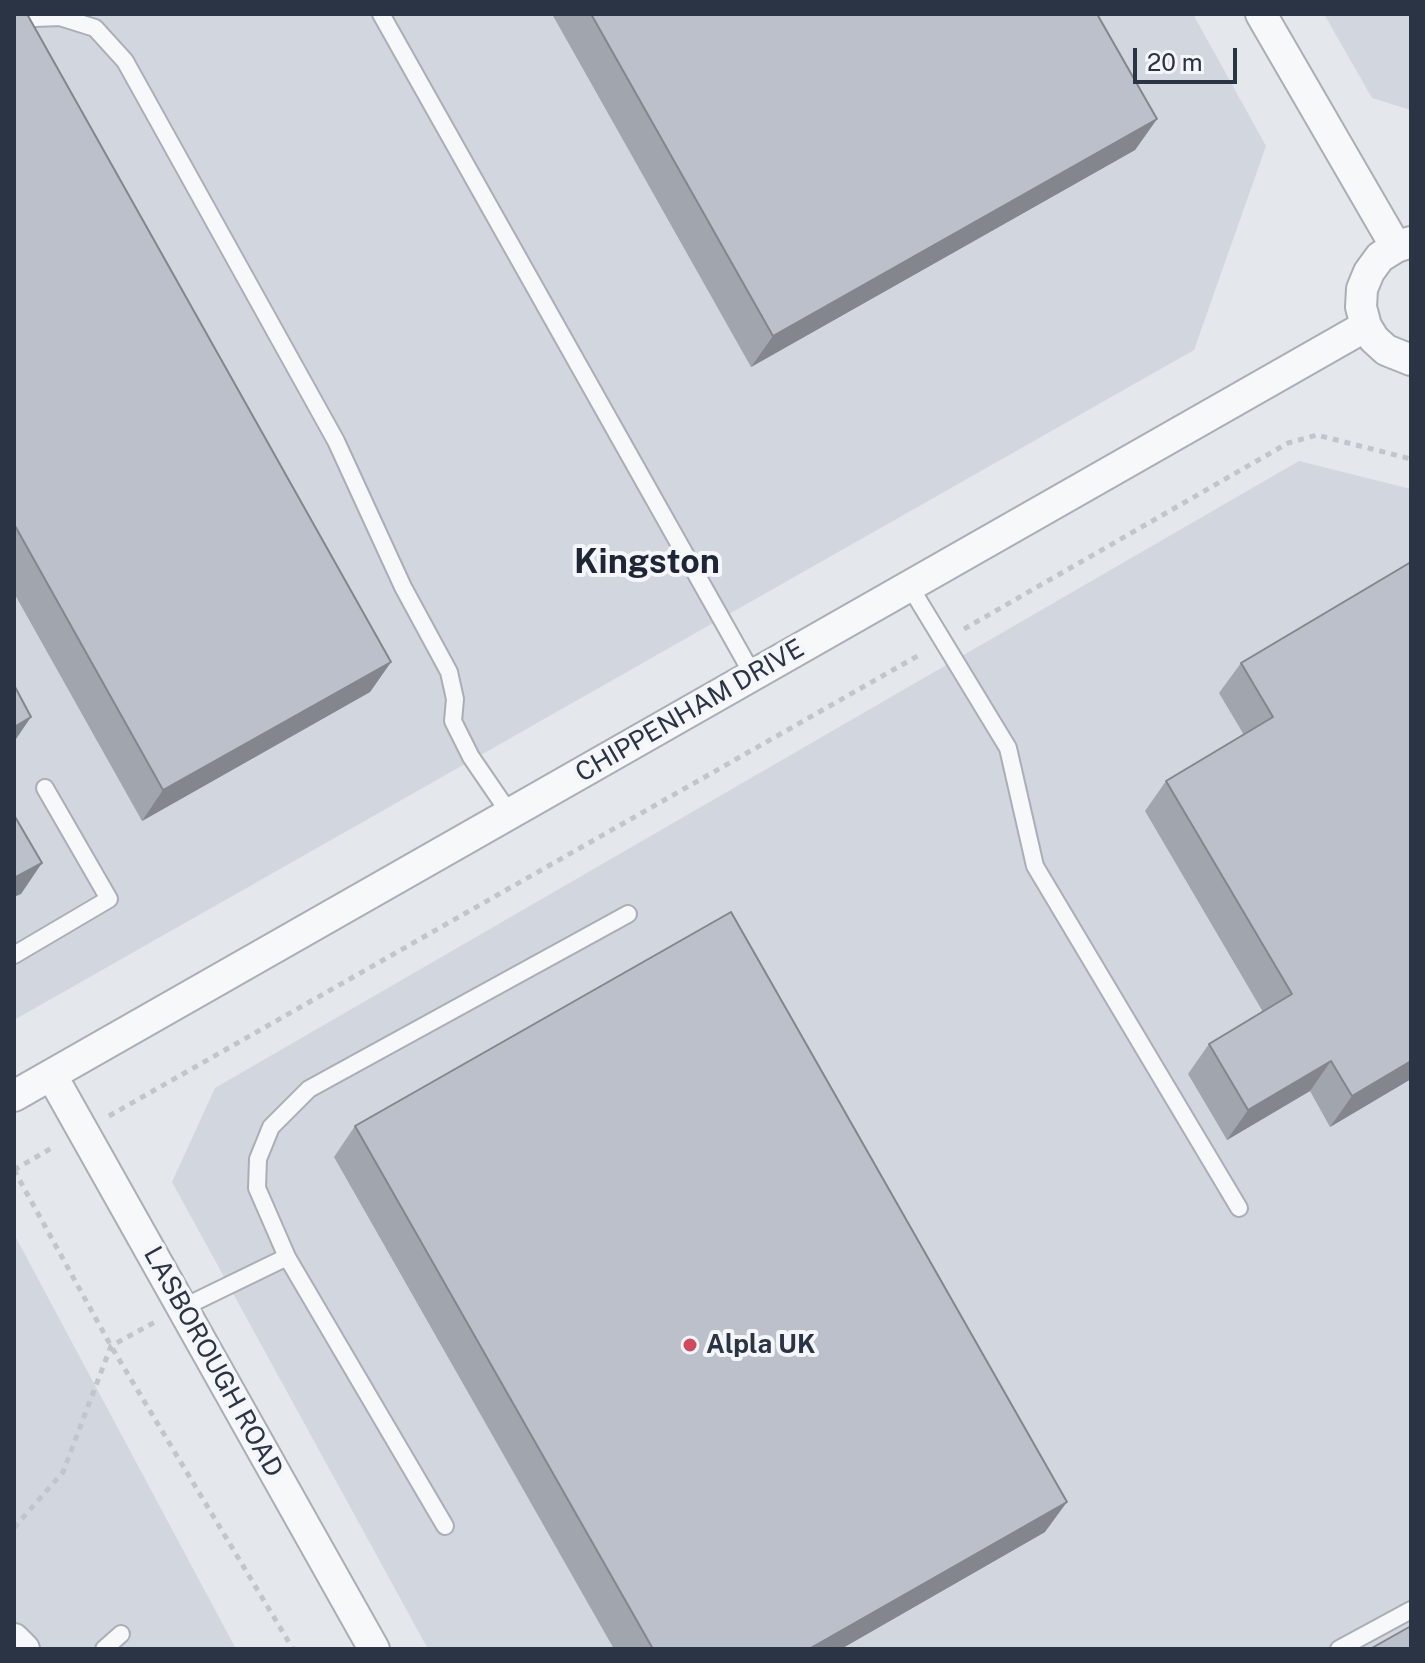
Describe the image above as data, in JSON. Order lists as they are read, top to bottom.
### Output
{
  "streets": {
    "street": ["CHIPPENHAM DRIVE", "LASBOROUGH ROAD"]
  },
  "crossings": [
    ["CHIPPENHAM DRIVE", "LASBOROUGH ROAD"]
  ],
  "districts": ["Kingston"],
  "places": ["Alpla UK"],
  "scale_bar": "20 m"
}
